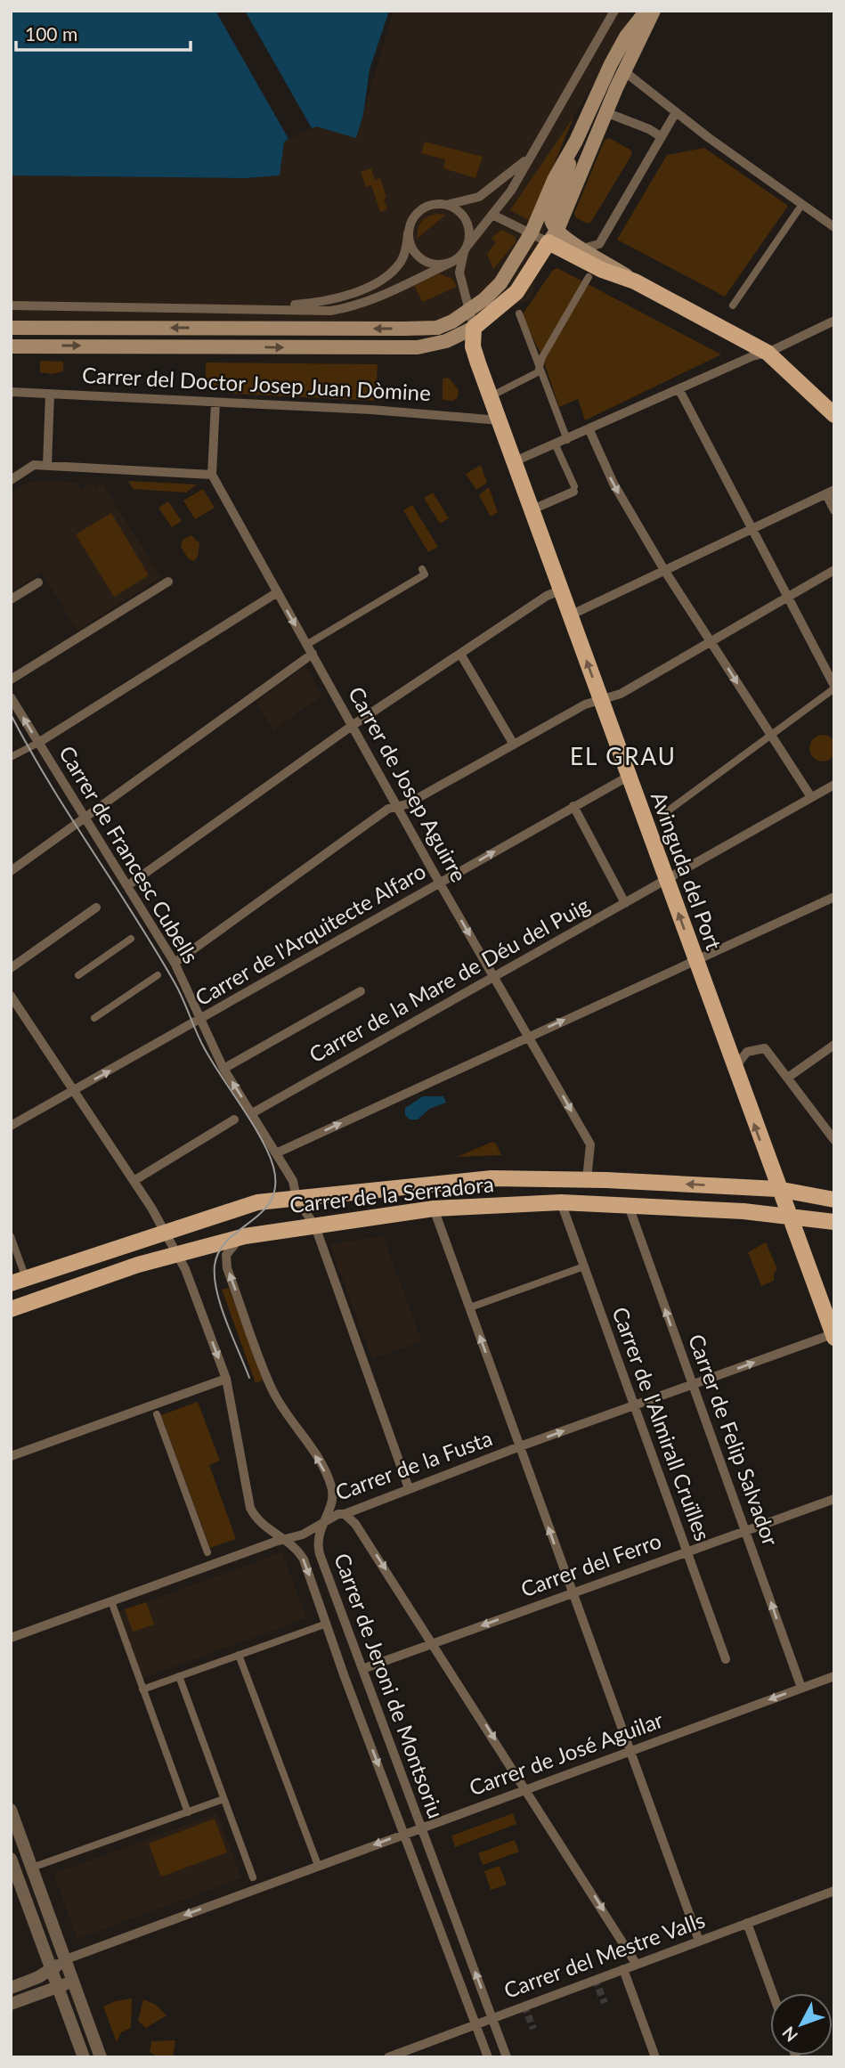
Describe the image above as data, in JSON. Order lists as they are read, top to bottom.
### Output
{
  "streets": {
    "main road": ["Carrer del Doctor Josep Juan Dòmine", "Avinguda del Port", "Carrer de la Serradora"],
    "street": [
      "Carrer de Josep Aguirre",
      "Carrer de Francesc Cubells",
      "Carrer de l'Arquitecte Alfaro",
      "Carrer de la Mare de Déu del Puig",
      "Carrer de l'Almirall Cruïlles",
      "Carrer de Felip Salvador",
      "Carrer de la Fusta",
      "Carrer del Ferro",
      "Carrer de Jeroni de Montsoriu",
      "Carrer de José Aguilar",
      "Carrer del Mestre Valls"
    ]
  },
  "crossings": [
    ["Carrer del Doctor Josep Juan Dòmine", "Avinguda del Port"],
    ["Carrer de Josep Aguirre", "Carrer de l'Arquitecte Alfaro"],
    ["Carrer de Josep Aguirre", "Carrer de la Mare de Déu del Puig"],
    ["Carrer de Josep Aguirre", "Carrer de la Serradora"],
    ["Carrer de Francesc Cubells", "Carrer de l'Arquitecte Alfaro"],
    ["Carrer de Francesc Cubells", "Carrer de la Mare de Déu del Puig"],
    ["Carrer de Francesc Cubells", "Carrer de la Serradora"],
    ["Carrer de Francesc Cubells", "Carrer de la Fusta"],
    ["Avinguda del Port", "Carrer de l'Arquitecte Alfaro"],
    ["Avinguda del Port", "Carrer de la Mare de Déu del Puig"],
    ["Avinguda del Port", "Carrer de la Serradora"],
    ["Avinguda del Port", "Carrer de la Fusta"],
    ["Carrer de l'Arquitecte Alfaro", "Carrer de Jeroni de Montsoriu"],
    ["Carrer de la Serradora", "Carrer de l'Almirall Cruïlles"],
    ["Carrer de la Serradora", "Carrer de Felip Salvador"],
    ["Carrer de la Serradora", "Carrer de Jeroni de Montsoriu"],
    ["Carrer de l'Almirall Cruïlles", "Carrer de la Fusta"],
    ["Carrer de l'Almirall Cruïlles", "Carrer del Ferro"],
    ["Carrer de Felip Salvador", "Carrer de la Fusta"],
    ["Carrer de Felip Salvador", "Carrer del Ferro"],
    ["Carrer de Felip Salvador", "Carrer de José Aguilar"],
    ["Carrer de la Fusta", "Carrer de Jeroni de Montsoriu"],
    ["Carrer del Ferro", "Carrer de Jeroni de Montsoriu"],
    ["Carrer de Jeroni de Montsoriu", "Carrer de José Aguilar"],
    ["Carrer de Jeroni de Montsoriu", "Carrer del Mestre Valls"]
  ],
  "one_way": ["Carrer de Josep Aguirre", "Carrer de Felip Salvador", "Carrer de José Aguilar"],
  "districts": ["EL GRAU"],
  "scale_bar": "100 m",
  "north": "bottom left"
}
